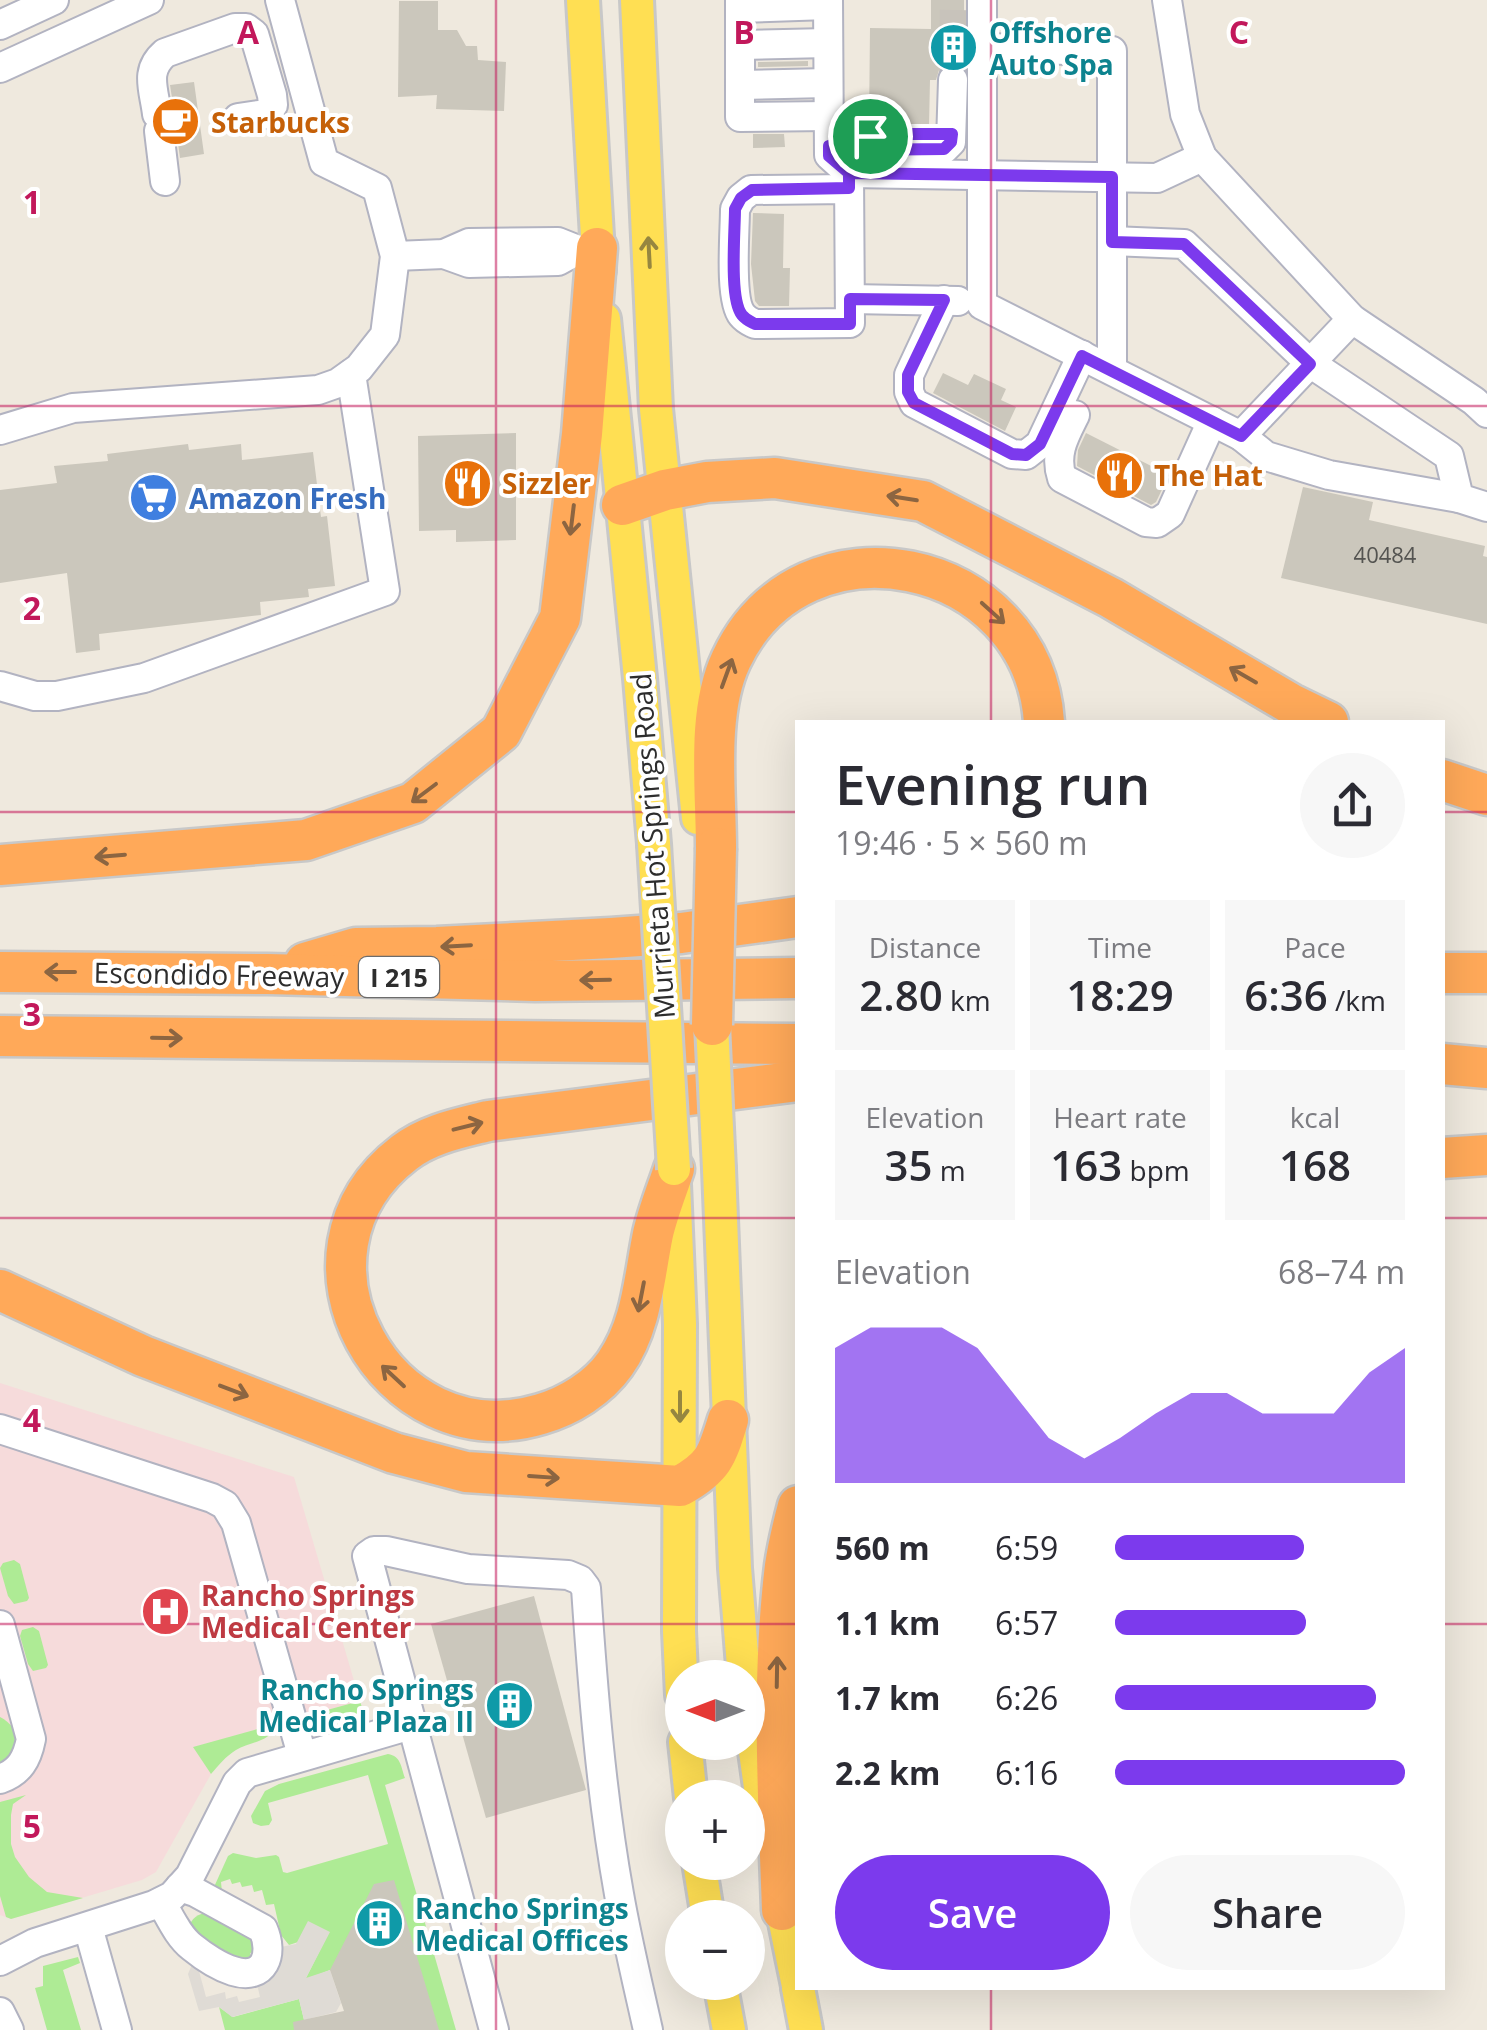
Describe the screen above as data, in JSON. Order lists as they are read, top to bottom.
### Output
{
  "streets": {
    "highway": ["Escondido Freeway", "I 215"],
    "main road": ["Murrieta Hot Springs Road"]
  },
  "places": {
    "building": ["Offshore Auto Spa", "Rancho Springs Medical Plaza II", "Rancho Springs Medical Offices"],
    "cafe": ["Starbucks"],
    "restaurant": ["The Hat", "Sizzler"],
    "supermarket": ["Amazon Fresh"],
    "hospital": ["Rancho Springs Medical Center"]
  },
  "house_numbers": ["40484"],
  "north": "left",
  "page": {
    "heading": ["Evening run", "19:46 · 5 × 560 m"],
    "stats": [
      ["Distance", "2.80 km"],
      ["Time", "18:29"],
      ["Pace", "6:36 /km"],
      ["Elevation", "35 m"],
      ["Heart rate", "163 bpm"],
      ["kcal", "168"]
    ],
    "chart": ["Elevation", "68–74 m"],
    "list": [
      {
        "name": "560 m",
        "note": "6:59"
      },
      {
        "name": "1.1 km",
        "note": "6:57"
      },
      {
        "name": "1.7 km",
        "note": "6:26"
      },
      {
        "name": "2.2 km",
        "note": "6:16"
      }
    ],
    "map_buttons": ["+", "−"],
    "buttons": ["Save", "Share"]
  },
  "grid": {
    "columns": ["A", "B", "C"],
    "rows": [
      "1",
      "2",
      "3",
      "4",
      "5"
    ]
  }
}
